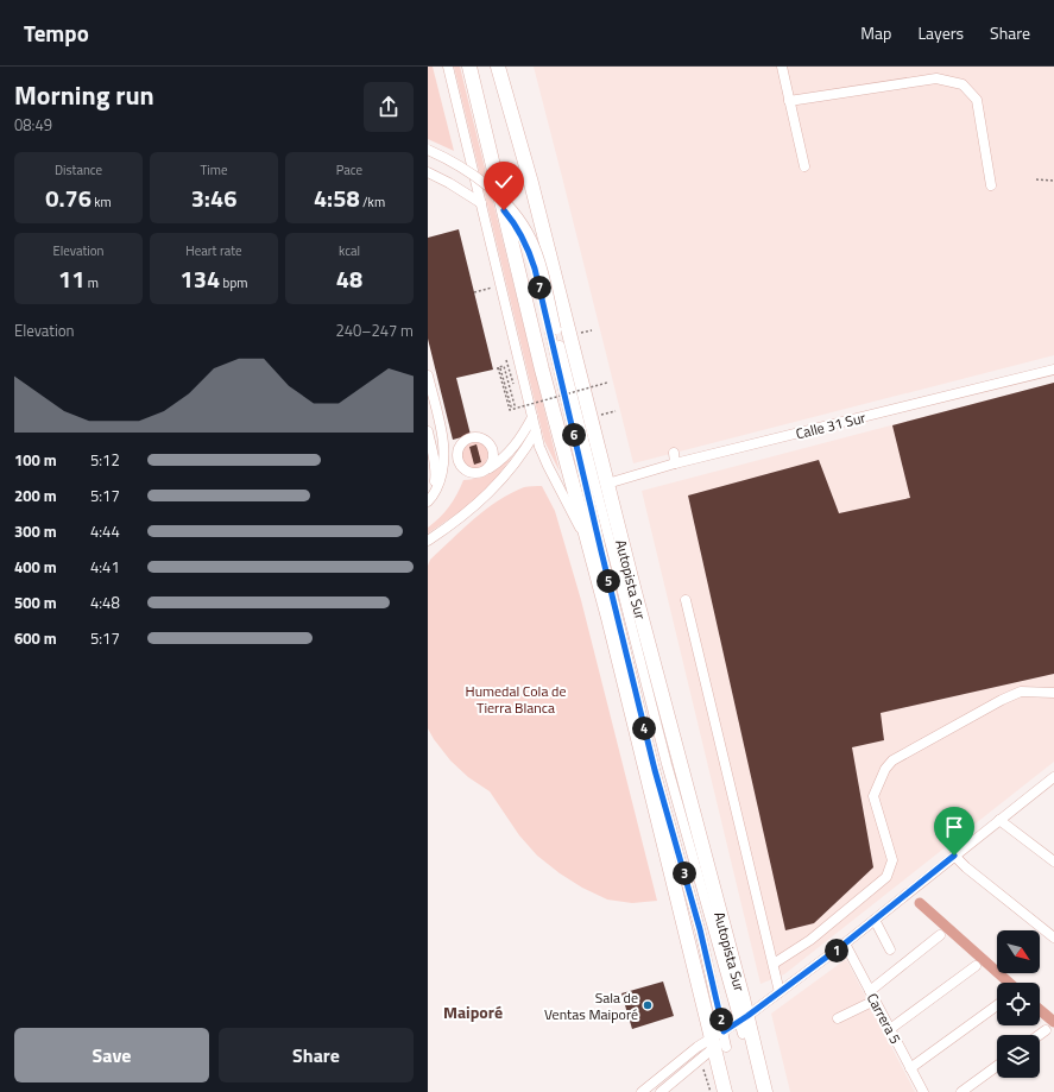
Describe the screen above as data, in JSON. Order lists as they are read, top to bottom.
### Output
{
  "streets": {
    "highway": ["Autopista Sur"],
    "street": ["Calle 31 Sur", "Carrera 5"]
  },
  "crossings": [
    ["Calle 31 Sur", "Autopista Sur"]
  ],
  "districts": ["Maiporé"],
  "parks": ["Humedal Cola de Tierra Blanca"],
  "places": ["Sala de Ventas Maiporé"],
  "north": "bottom right",
  "page": {
    "header": "Tempo",
    "nav": ["Map", "Layers", "Share"],
    "heading": ["Morning run", "08:49"],
    "stats": [
      ["Distance", "0.76 km"],
      ["Time", "3:46"],
      ["Pace", "4:58 /km"],
      ["Elevation", "11 m"],
      ["Heart rate", "134 bpm"],
      ["kcal", "48"]
    ],
    "pins": [
      "7",
      "6",
      "5",
      "4",
      "3",
      "1",
      "2"
    ],
    "chart": ["Elevation", "240–247 m"],
    "list": [
      {
        "name": "100 m",
        "note": "5:12"
      },
      {
        "name": "200 m",
        "note": "5:17"
      },
      {
        "name": "300 m",
        "note": "4:44"
      },
      {
        "name": "400 m",
        "note": "4:41"
      },
      {
        "name": "500 m",
        "note": "4:48"
      },
      {
        "name": "600 m",
        "note": "5:17"
      }
    ],
    "buttons": ["Save", "Share"]
  }
}
